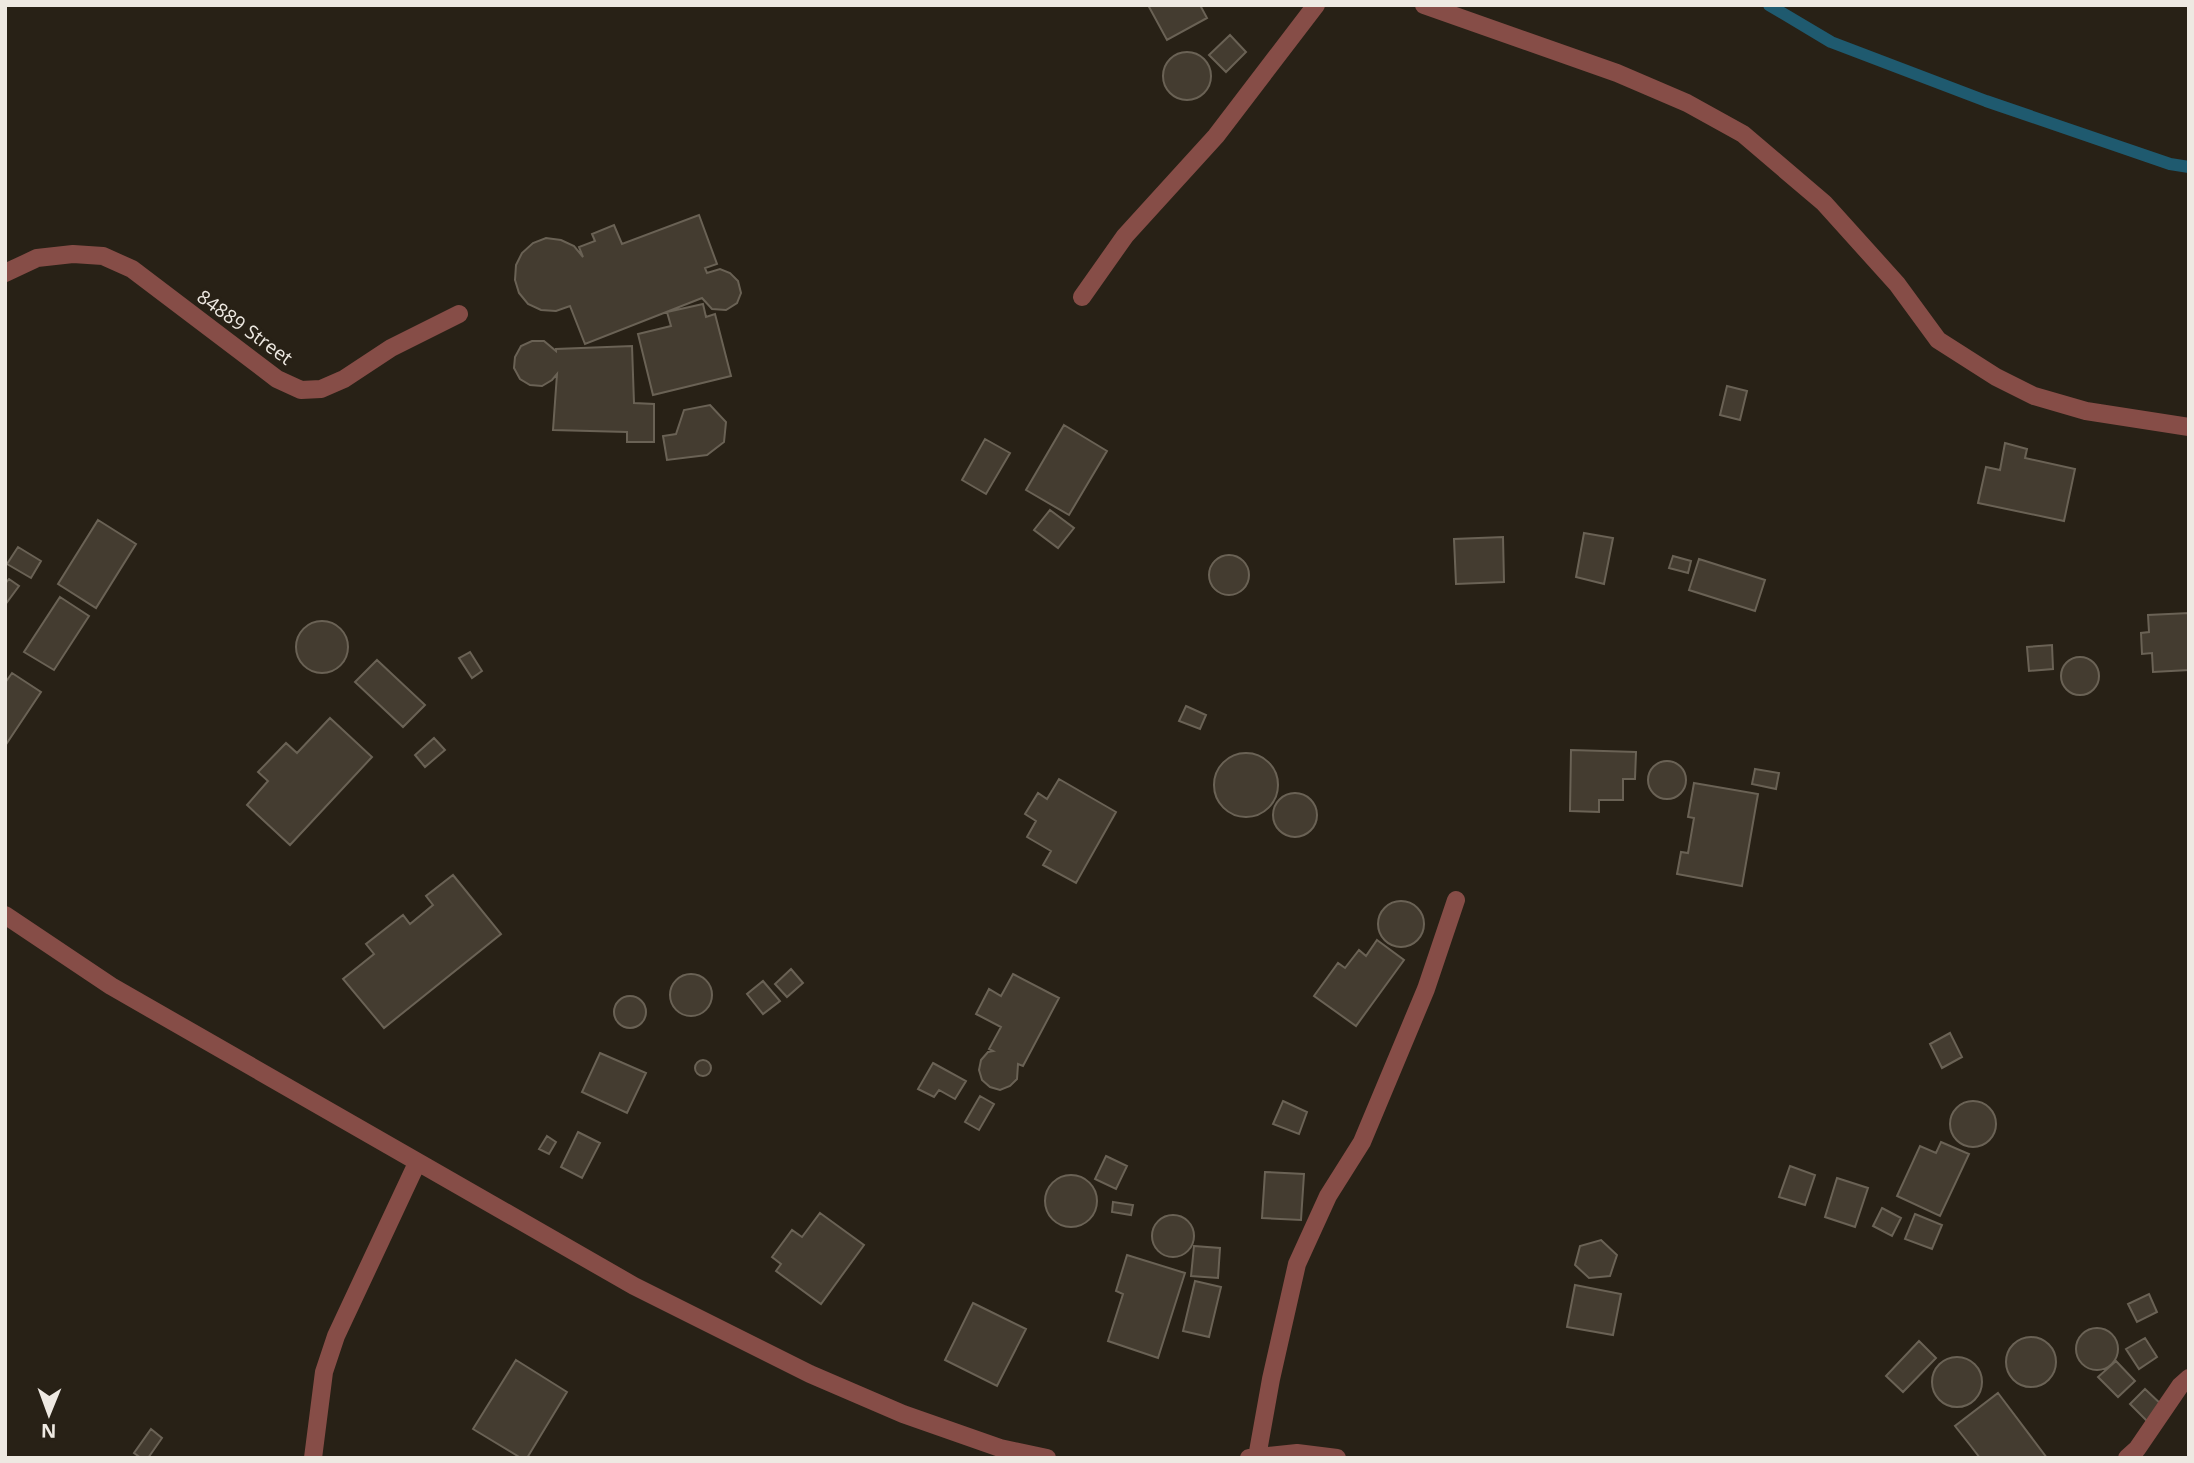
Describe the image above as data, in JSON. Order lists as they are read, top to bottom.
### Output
{
  "streets": {
    "street": ["84889 Street"]
  },
  "north": "bottom"
}
